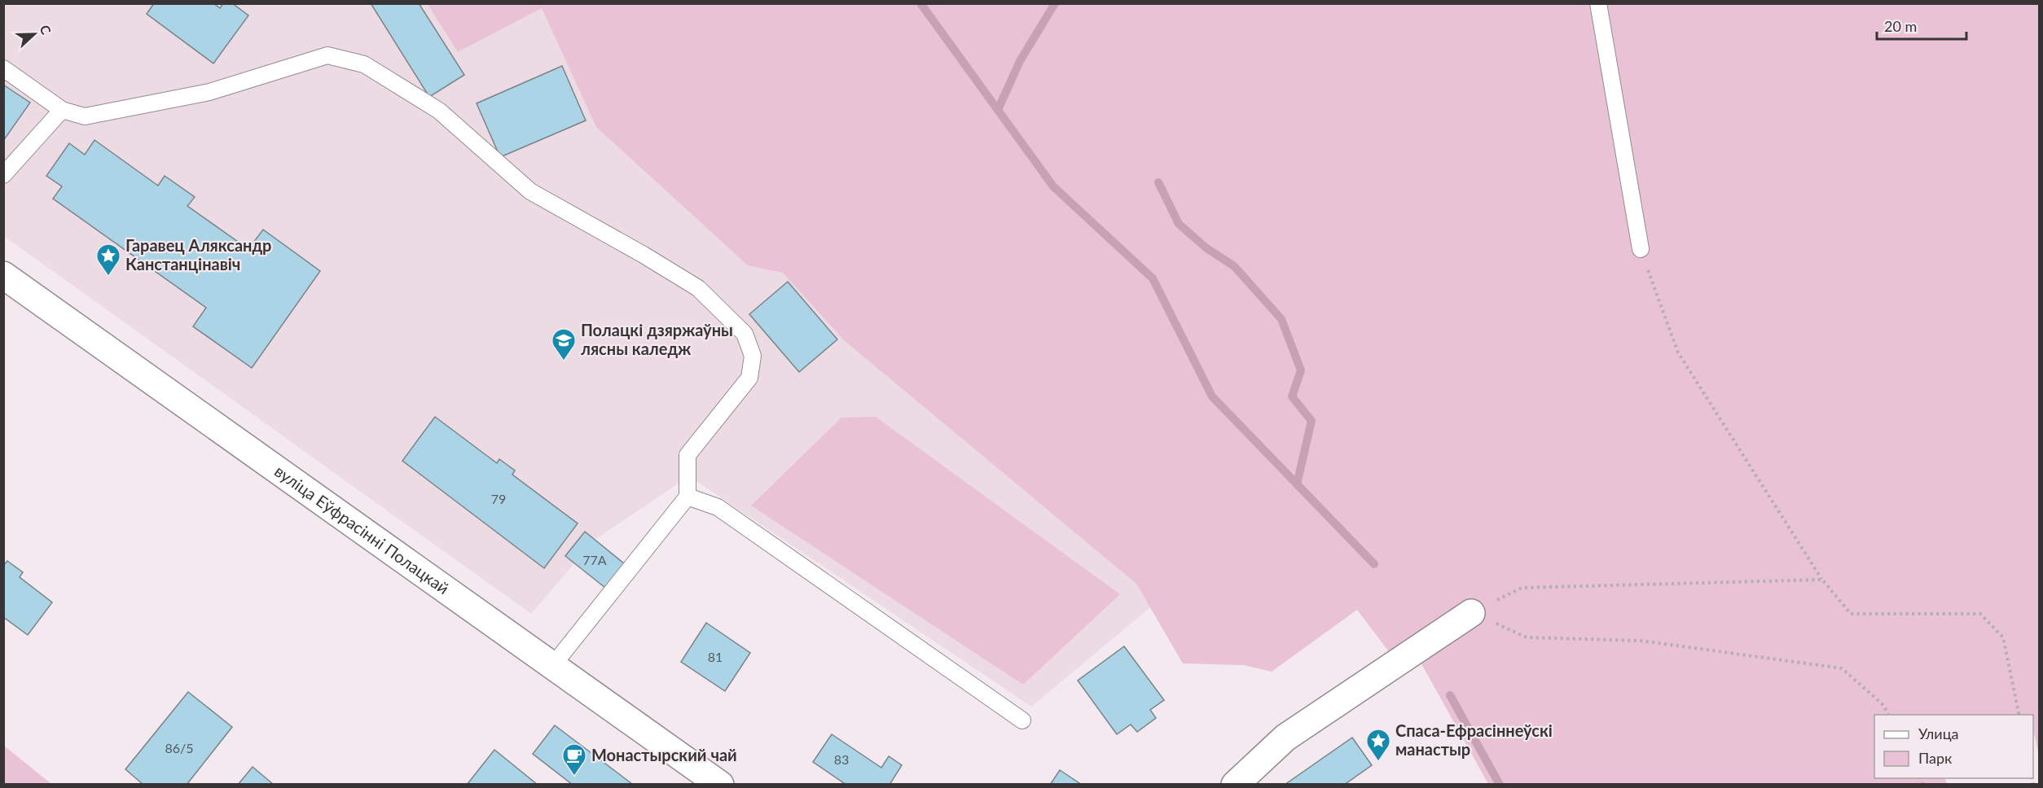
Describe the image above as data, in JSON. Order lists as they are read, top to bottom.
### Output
{
  "streets": {
    "street": ["вуліца Еўфрасінні Полацкай"]
  },
  "places": {
    "place": ["Гаравец Аляксандр Канстанцінавіч", "Спаса-Ефрасіннеўскі манастыр"],
    "school or university": ["Полацкі дзяржаўны лясны каледж"],
    "cafe": ["Монастырский чай"]
  },
  "house_numbers": [
    "79",
    "77А",
    "81",
    "86/5",
    "83"
  ],
  "legend": ["Улица", "Парк"],
  "scale_bar": "20 m",
  "north": "right"
}
